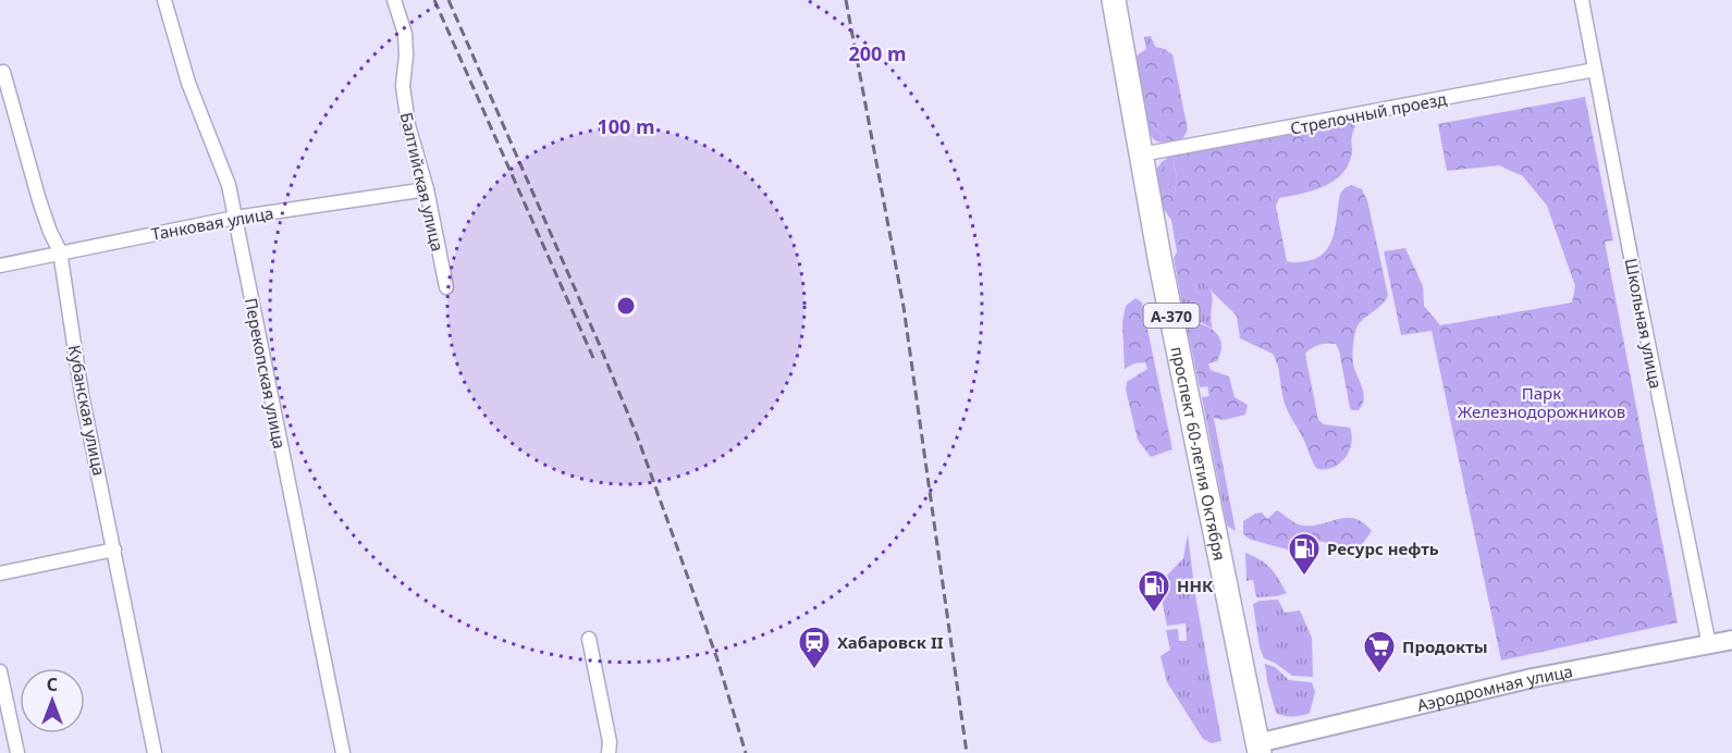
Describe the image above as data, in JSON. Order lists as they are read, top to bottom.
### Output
{
  "streets": {
    "highway": ["А-370", "проспект 60-летия Октября"],
    "street": [
      "Стрелочный проезд",
      "Балтийская улица",
      "Танковая улица",
      "Школьная улица",
      "Перекопская улица",
      "Кубанская улица",
      "Аэродромная улица"
    ]
  },
  "crossings": [
    ["Стрелочный проезд", "Школьная улица"],
    ["Стрелочный проезд", "проспект 60-летия Октября"],
    ["Балтийская улица", "Танковая улица"],
    ["Танковая улица", "Перекопская улица"],
    ["Танковая улица", "Кубанская улица"],
    ["Школьная улица", "Аэродромная улица"],
    ["проспект 60-летия Октября", "Аэродромная улица"]
  ],
  "parks": ["Парк Железнодорожников"],
  "places": {
    "fuel station": ["Ресурс нефть", "ННК"],
    "station": ["Хабаровск II"],
    "supermarket": ["Продокты"]
  },
  "north": "top",
  "rings": ["200 m", "100 m"]
}
